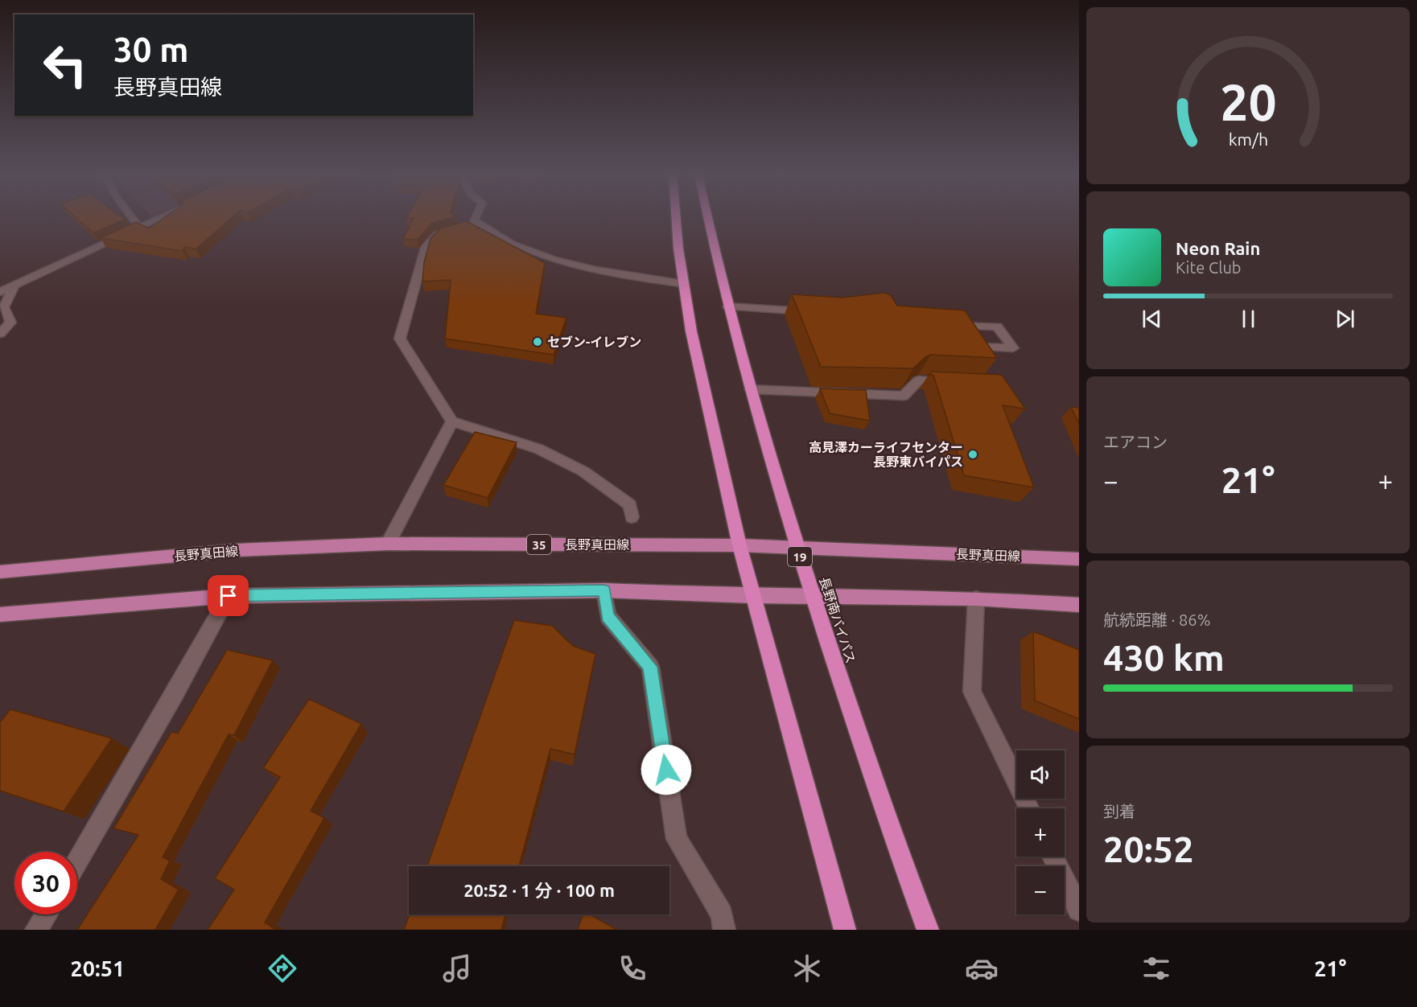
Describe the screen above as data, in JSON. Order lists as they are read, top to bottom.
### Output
{
  "streets": {
    "highway": ["19", "長野南バイパス"],
    "main road": ["35", "長野真田線"]
  },
  "crossings": [
    ["長野真田線", "長野南バイパス"]
  ],
  "places": ["セブン-イレブン", "高見澤カーライフセンター 長野東バイパス"],
  "page": {
    "turn": ["30 m", "長野真田線"],
    "song": ["Neon Rain", "Kite Club"],
    "tile": [
      "エアコン",
      ["航続距離 · 86%", "430 km"],
      ["到着", "20:52"]
    ],
    "heat": ["−", "21°", "+"],
    "map_buttons": ["+", "−"],
    "limit": "30",
    "trip": "20:52 · 1 分 · 100 m",
    "tabs": ["20:51", "21°"],
    "gauge": ["20", "km/h"]
  }
}
